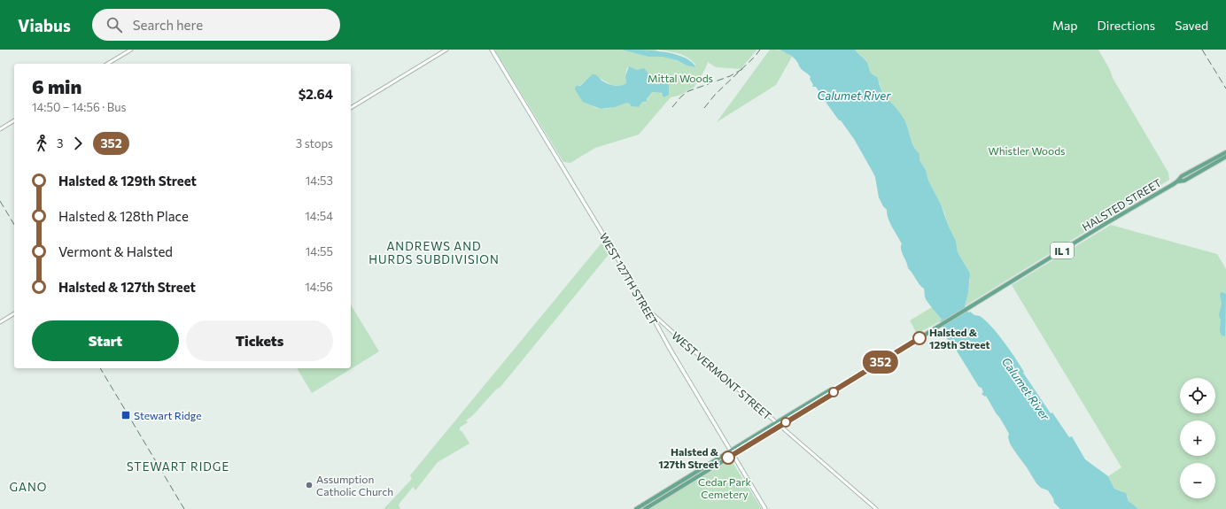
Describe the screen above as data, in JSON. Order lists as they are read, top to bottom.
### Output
{
  "streets": {
    "main road": ["HALSTED STREET", "IL 1", "WEST 127TH STREET"],
    "street": ["WEST VERMONT STREET"]
  },
  "crossings": [
    ["HALSTED STREET", "IL 1"],
    ["IL 1", "WEST 127TH STREET"],
    ["IL 1", "WEST VERMONT STREET"],
    ["WEST 127TH STREET", "WEST VERMONT STREET"]
  ],
  "districts": ["ANDREWS AND HURDS SUBDIVISION", "STEWART RIDGE", "GANO"],
  "water": ["Calumet River"],
  "parks": ["Mittal Woods", "Whistler Woods", "Cedar Park Cemetery"],
  "places": {
    "other": ["Halsted & 129th Street", "Halsted & 127th Street", "Assumption Catholic Church"],
    "transit": ["Stewart Ridge"]
  },
  "lines": ["bus line 352"],
  "page": {
    "header": "Viabus",
    "search": "Search here",
    "nav": ["Map", "Directions", "Saved"],
    "on_map": "352",
    "heading": ["6 min", "14:50 – 14:56 · Bus", "$2.64"],
    "legs": ["3", "352", "3 stops"],
    "list": [
      {
        "name": "Halsted & 129th Street",
        "value": "14:53"
      },
      {
        "name": "Halsted & 128th Place",
        "value": "14:54"
      },
      {
        "name": "Vermont & Halsted",
        "value": "14:55"
      },
      {
        "name": "Halsted & 127th Street",
        "value": "14:56"
      }
    ],
    "buttons": ["Start", "Tickets"],
    "map_buttons": ["+", "−"]
  }
}
